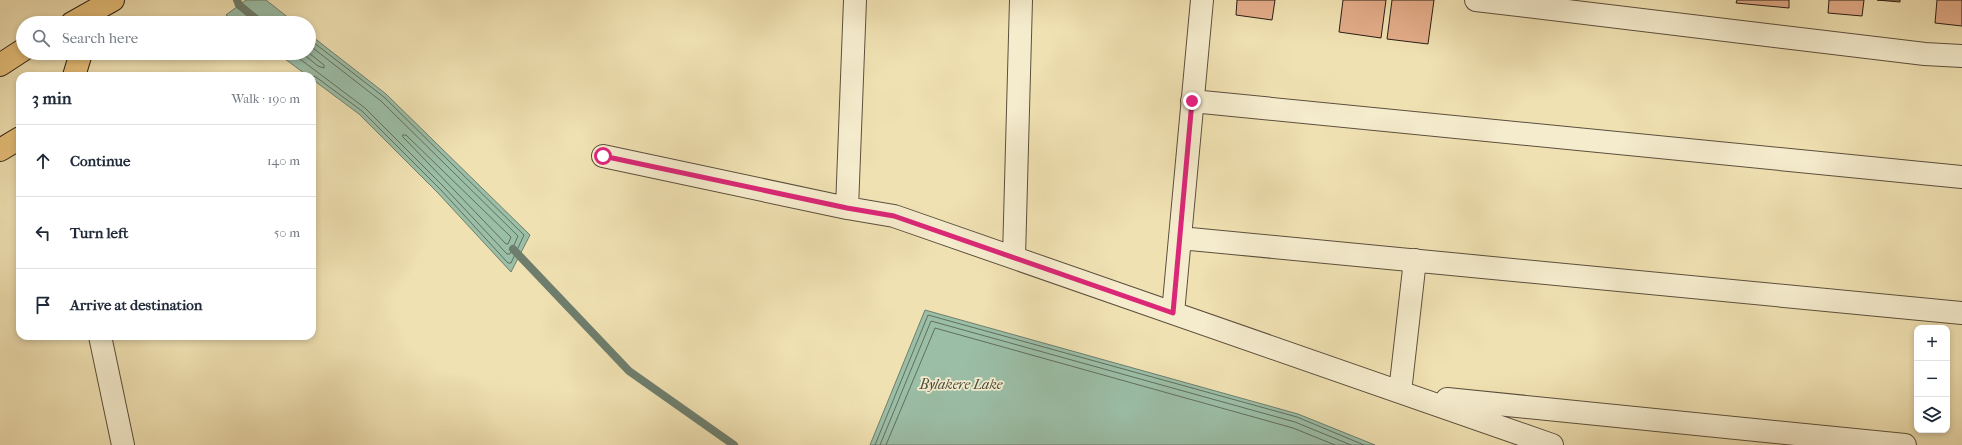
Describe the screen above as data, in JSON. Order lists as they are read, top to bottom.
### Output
{
  "water": ["Bylakere Lake"],
  "page": {
    "search": "Search here",
    "heading": ["3 min", "Walk · 190 m"],
    "list": [
      ["Continue", "140 m"],
      ["Turn left", "50 m"],
      "Arrive at destination"
    ],
    "map_buttons": ["+", "−"]
  }
}
